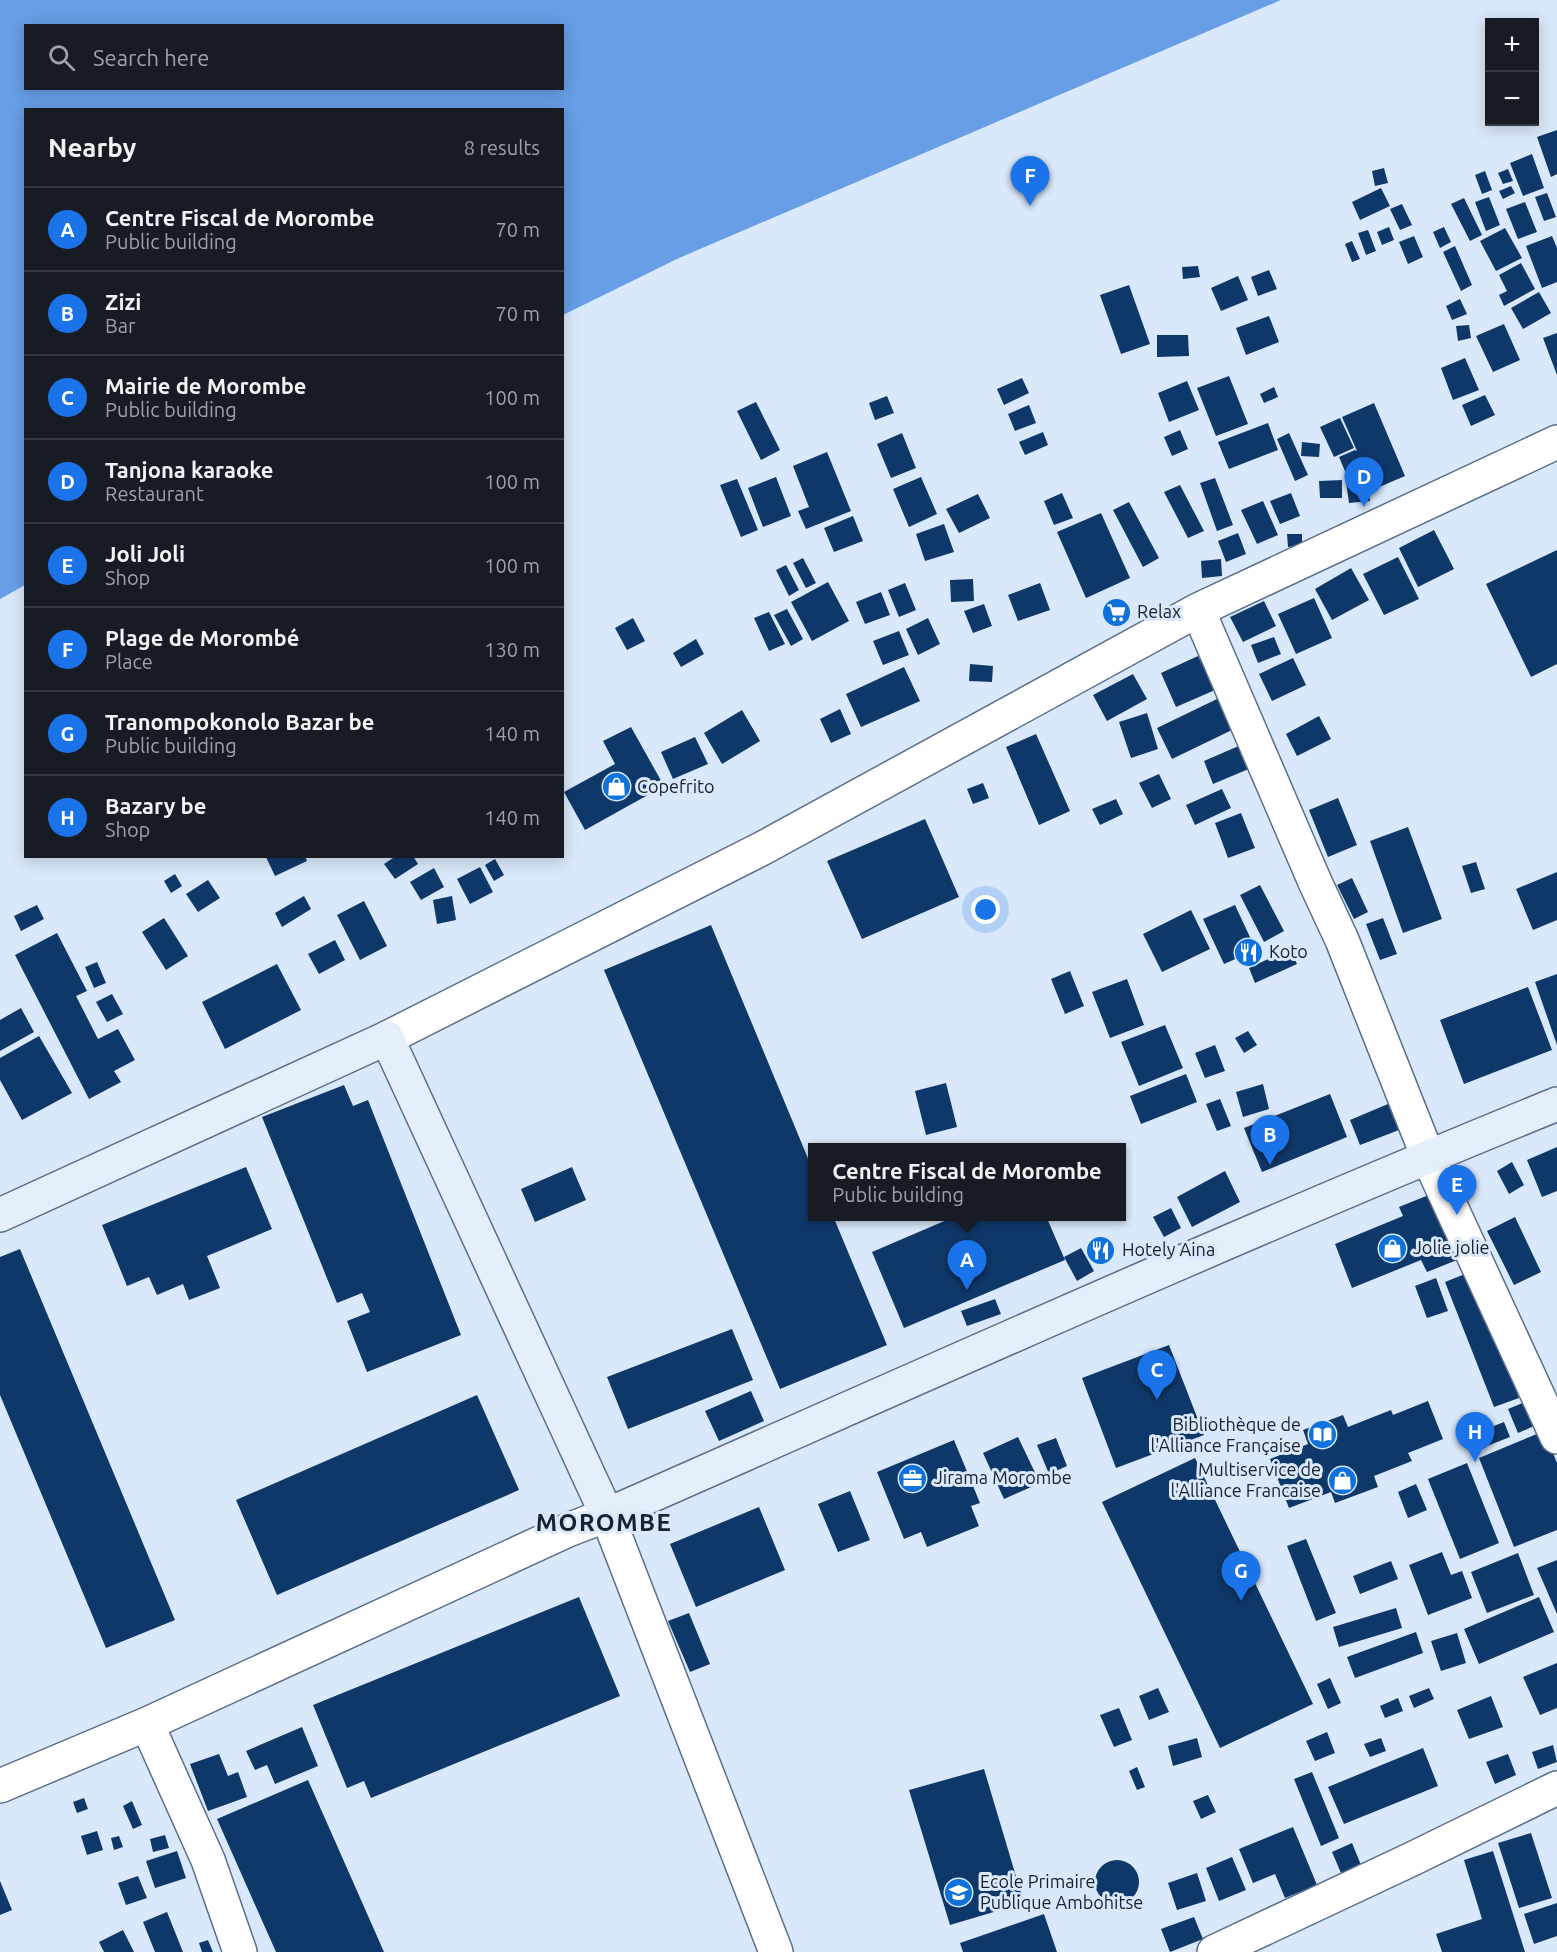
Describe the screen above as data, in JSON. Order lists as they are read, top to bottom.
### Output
{
  "districts": ["MOROMBE"],
  "places": {
    "supermarket": ["Relax"],
    "shop": ["Copefrito", "Jolie jolie", "Multiservice de l'Alliance Francaise"],
    "restaurant": ["Koto", "Hotely Aina"],
    "library": ["Bibliothèque de l'Alliance Française"],
    "office": ["Jirama Morombe"],
    "school or university": ["Ecole Primaire Publique Ambohitse"]
  },
  "page": {
    "map_buttons": ["+", "−"],
    "search": "Search here",
    "heading": ["Nearby", "8 results"],
    "pins": [
      "F",
      "D",
      "B",
      "E",
      "A",
      "C",
      "H",
      "G"
    ],
    "list": [
      {
        "mark": "A",
        "name": "Centre Fiscal de Morombe",
        "note": "Public building",
        "value": "70 m"
      },
      {
        "mark": "B",
        "name": "Zizi",
        "note": "Bar",
        "value": "70 m"
      },
      {
        "mark": "C",
        "name": "Mairie de Morombe",
        "note": "Public building",
        "value": "100 m"
      },
      {
        "mark": "D",
        "name": "Tanjona karaoke",
        "note": "Restaurant",
        "value": "100 m"
      },
      {
        "mark": "E",
        "name": "Joli Joli",
        "note": "Shop",
        "value": "100 m"
      },
      {
        "mark": "F",
        "name": "Plage de Morombé",
        "note": "Place",
        "value": "130 m"
      },
      {
        "mark": "G",
        "name": "Tranompokonolo Bazar be",
        "note": "Public building",
        "value": "140 m"
      },
      {
        "mark": "H",
        "name": "Bazary be",
        "note": "Shop",
        "value": "140 m"
      }
    ],
    "popup": ["Centre Fiscal de Morombe", "Public building"]
  }
}
